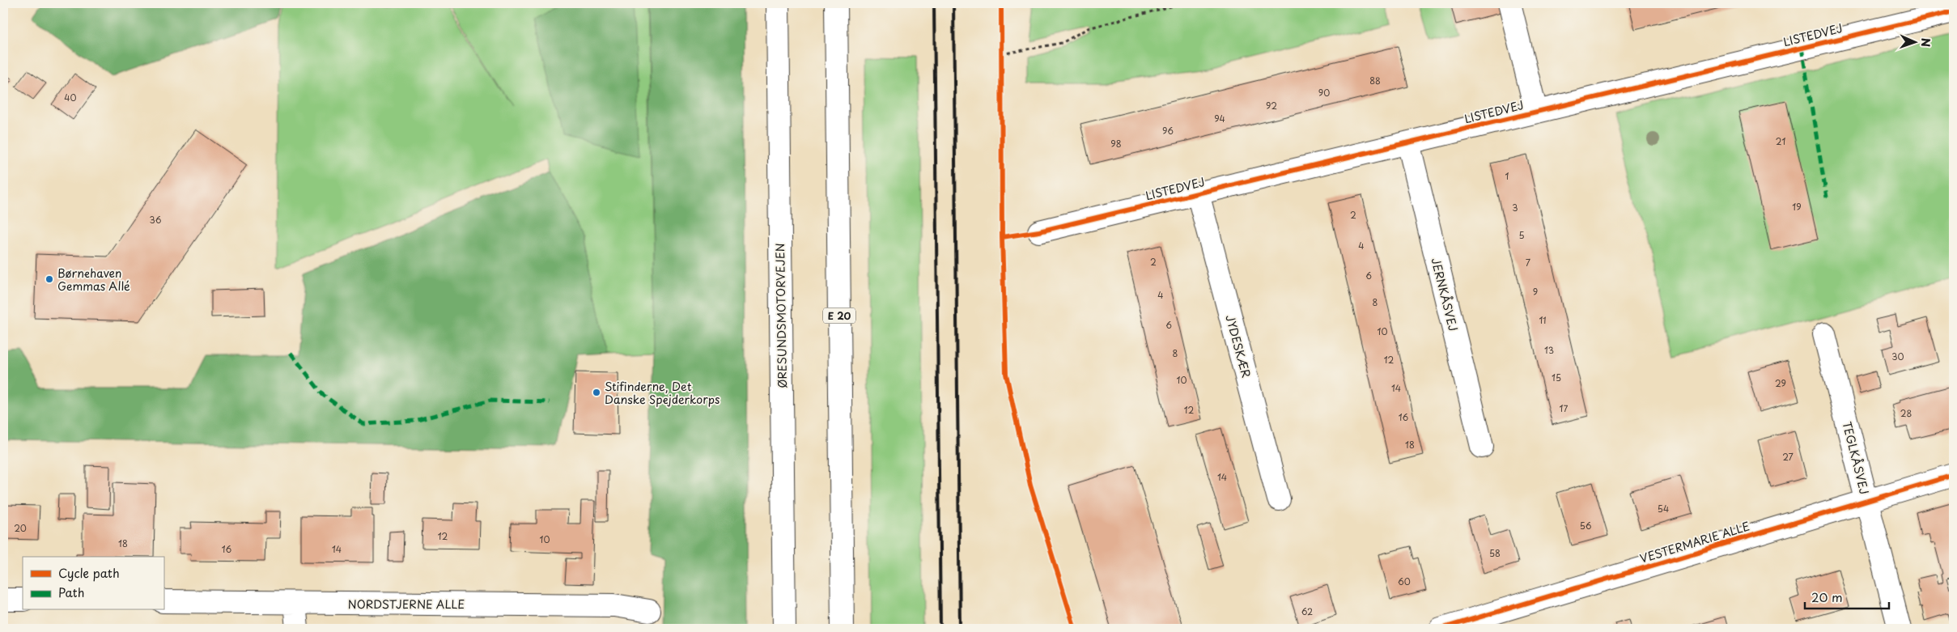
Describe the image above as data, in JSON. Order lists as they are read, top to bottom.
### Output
{
  "streets": {
    "main road": [
      "LISTEDVEJ",
      "JERNKÅSVEJ",
      "ØRESUNDSMOTORVEJEN",
      "E 20",
      "JYDESKÆR",
      "TEGLKÅSVEJ",
      "VESTERMARIE ALLE",
      "NORDSTJERNE ALLE"
    ]
  },
  "crossings": [
    ["LISTEDVEJ", "JERNKÅSVEJ"],
    ["LISTEDVEJ", "JYDESKÆR"],
    ["TEGLKÅSVEJ", "VESTERMARIE ALLE"]
  ],
  "places": ["Børnehaven Gemmas Allé", "Stifinderne, Det Danske Spejderkorps"],
  "house_numbers": [
    "88",
    "90",
    "40",
    "92",
    "94",
    "96",
    "21",
    "98",
    "1",
    "19",
    "3",
    "2",
    "36",
    "5",
    "4",
    "2",
    "7",
    "6",
    "9",
    "4",
    "8",
    "11",
    "6",
    "10",
    "13",
    "8",
    "30",
    "12",
    "15",
    "10",
    "29",
    "14",
    "17",
    "12",
    "28",
    "16",
    "18",
    "27",
    "14",
    "54",
    "56",
    "20",
    "12",
    "10",
    "18",
    "16",
    "14",
    "58",
    "60",
    "62"
  ],
  "legend": ["Cycle path", "Path"],
  "scale_bar": "20 m",
  "north": "right"
}
